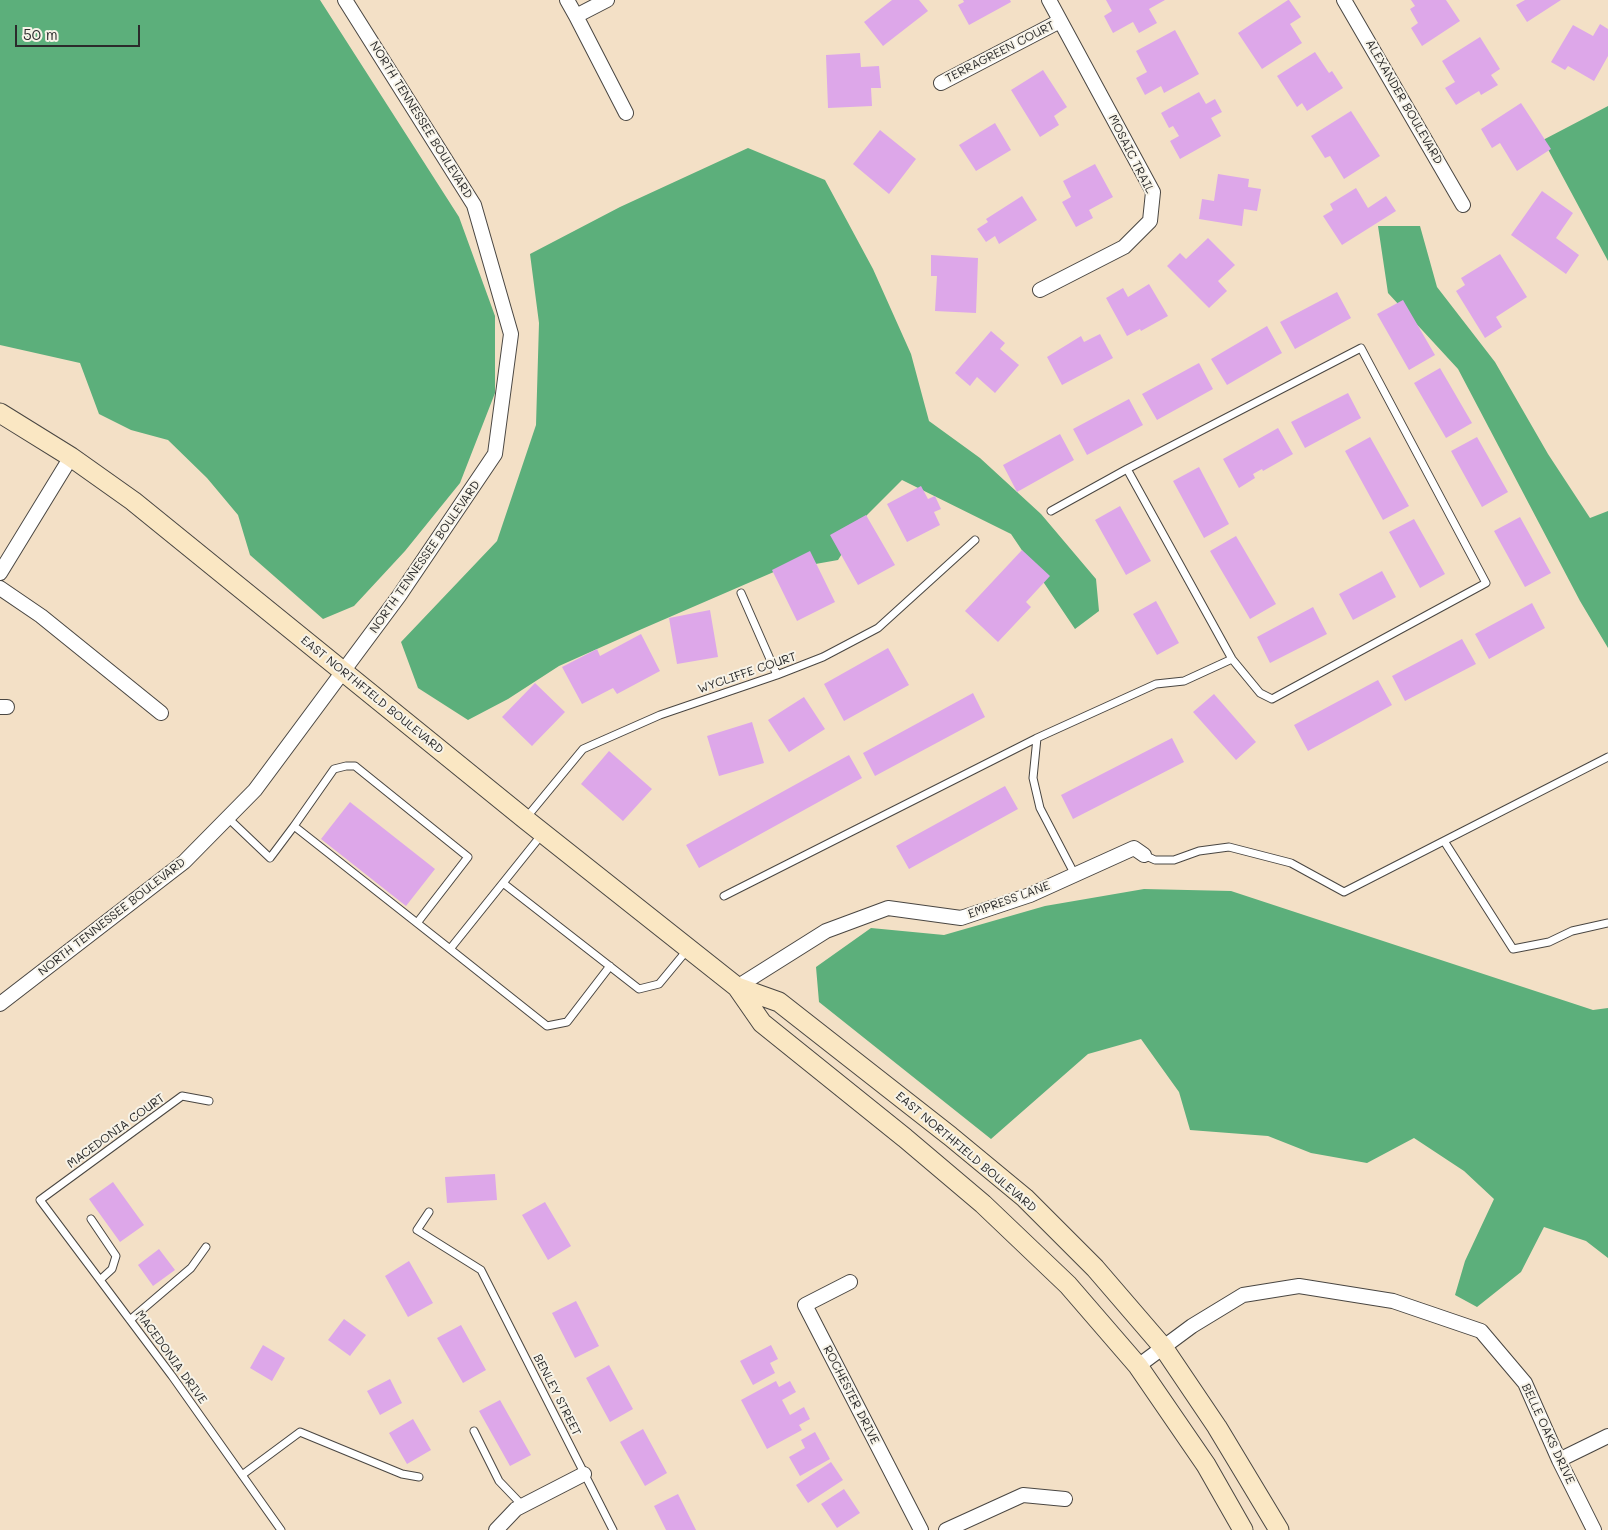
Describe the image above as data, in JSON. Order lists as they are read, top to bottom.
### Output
{
  "streets": {
    "main road": ["EAST NORTHFIELD BOULEVARD"],
    "street": [
      "TERRAGREEN COURT",
      "ALEXANDER BOULEVARD",
      "NORTH TENNESSEE BOULEVARD",
      "MOSAIC TRAIL",
      "EMPRESS LANE",
      "ROCHESTER DRIVE",
      "BELLE OAKS DRIVE"
    ],
    "lane": [
      "WYCLIFFE COURT",
      "MACEDONIA COURT",
      "MACEDONIA DRIVE",
      "BENLEY STREET"
    ]
  },
  "crossings": [
    ["TERRAGREEN COURT", "MOSAIC TRAIL"],
    ["NORTH TENNESSEE BOULEVARD", "EAST NORTHFIELD BOULEVARD"],
    ["WYCLIFFE COURT", "EAST NORTHFIELD BOULEVARD"],
    ["EAST NORTHFIELD BOULEVARD", "EMPRESS LANE"],
    ["EAST NORTHFIELD BOULEVARD", "BELLE OAKS DRIVE"],
    ["MACEDONIA COURT", "MACEDONIA DRIVE"]
  ],
  "scale_bar": "50 m"
}
